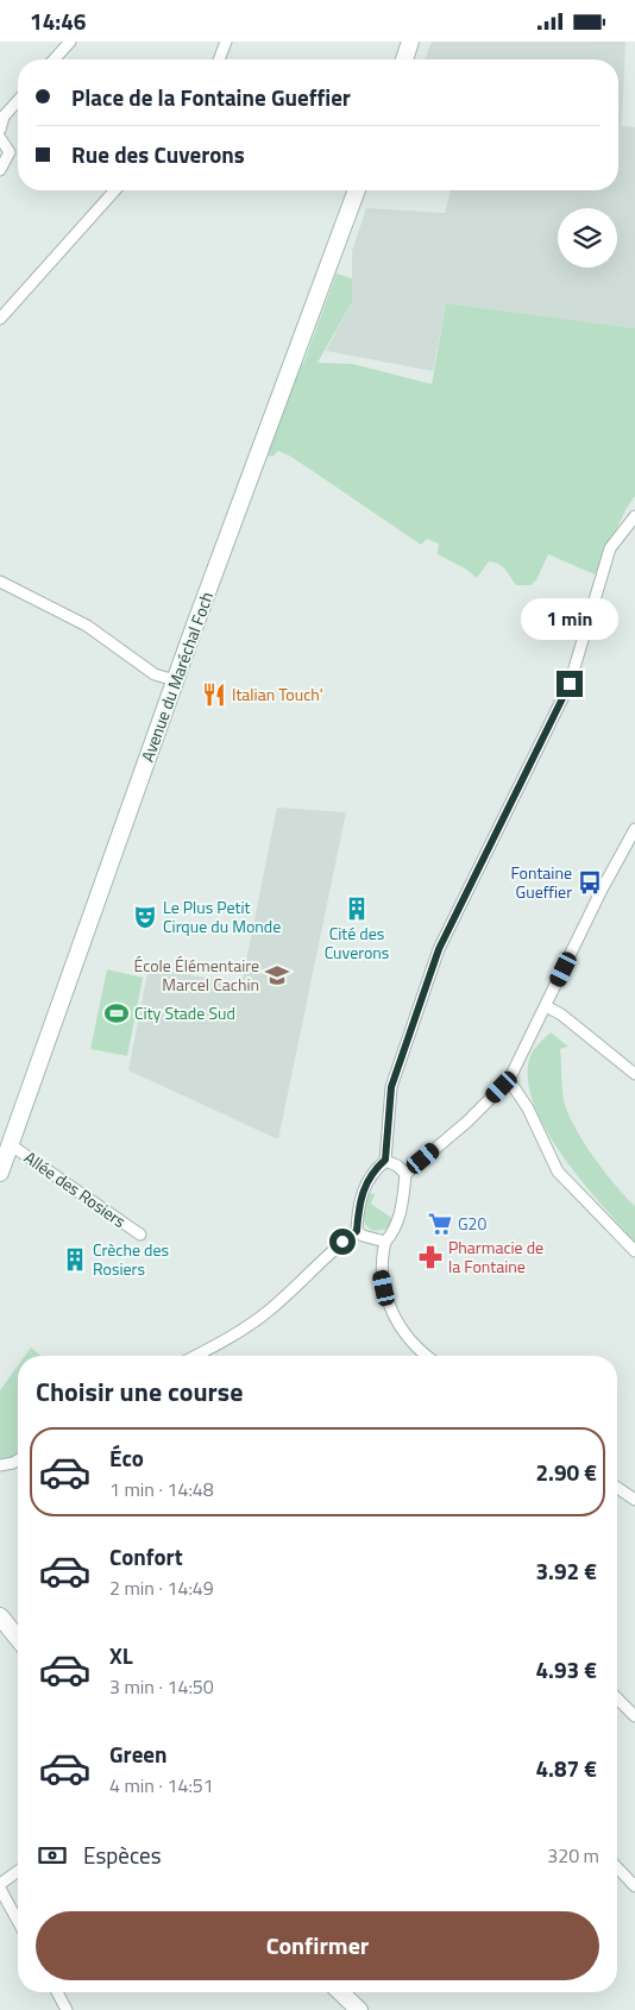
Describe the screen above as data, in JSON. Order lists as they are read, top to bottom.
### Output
{
  "streets": {
    "main road": ["Avenue du Maréchal Foch"],
    "street": ["Allée des Rosiers"]
  },
  "crossings": [
    ["Avenue du Maréchal Foch", "Allée des Rosiers"]
  ],
  "places": {
    "restaurant": ["Italian Touch'"],
    "bus stop": ["Fontaine Gueffier"],
    "building": ["Cité des Cuverons", "Crèche des Rosiers"],
    "theatre": ["Le Plus Petit Cirque du Monde"],
    "school or university": ["École Élémentaire Marcel Cachin"],
    "sports": ["City Stade Sud"],
    "supermarket": ["G20"],
    "pharmacy": ["Pharmacie de la Fontaine"]
  },
  "page": {
    "status": "14:46",
    "banner": ["Place de la Fontaine Gueffier", "Rue des Cuverons"],
    "bubble": "1 min",
    "heading": "Choisir une course",
    "list": [
      {
        "name": "Éco",
        "note": "1 min · 14:48",
        "value": "2.90 €"
      },
      {
        "name": "Confort",
        "note": "2 min · 14:49",
        "value": "3.92 €"
      },
      {
        "name": "XL",
        "note": "3 min · 14:50",
        "value": "4.93 €"
      },
      {
        "name": "Green",
        "note": "4 min · 14:51",
        "value": "4.87 €"
      }
    ],
    "pay": ["Espèces", "320 m"],
    "buttons": "Confirmer"
  }
}
